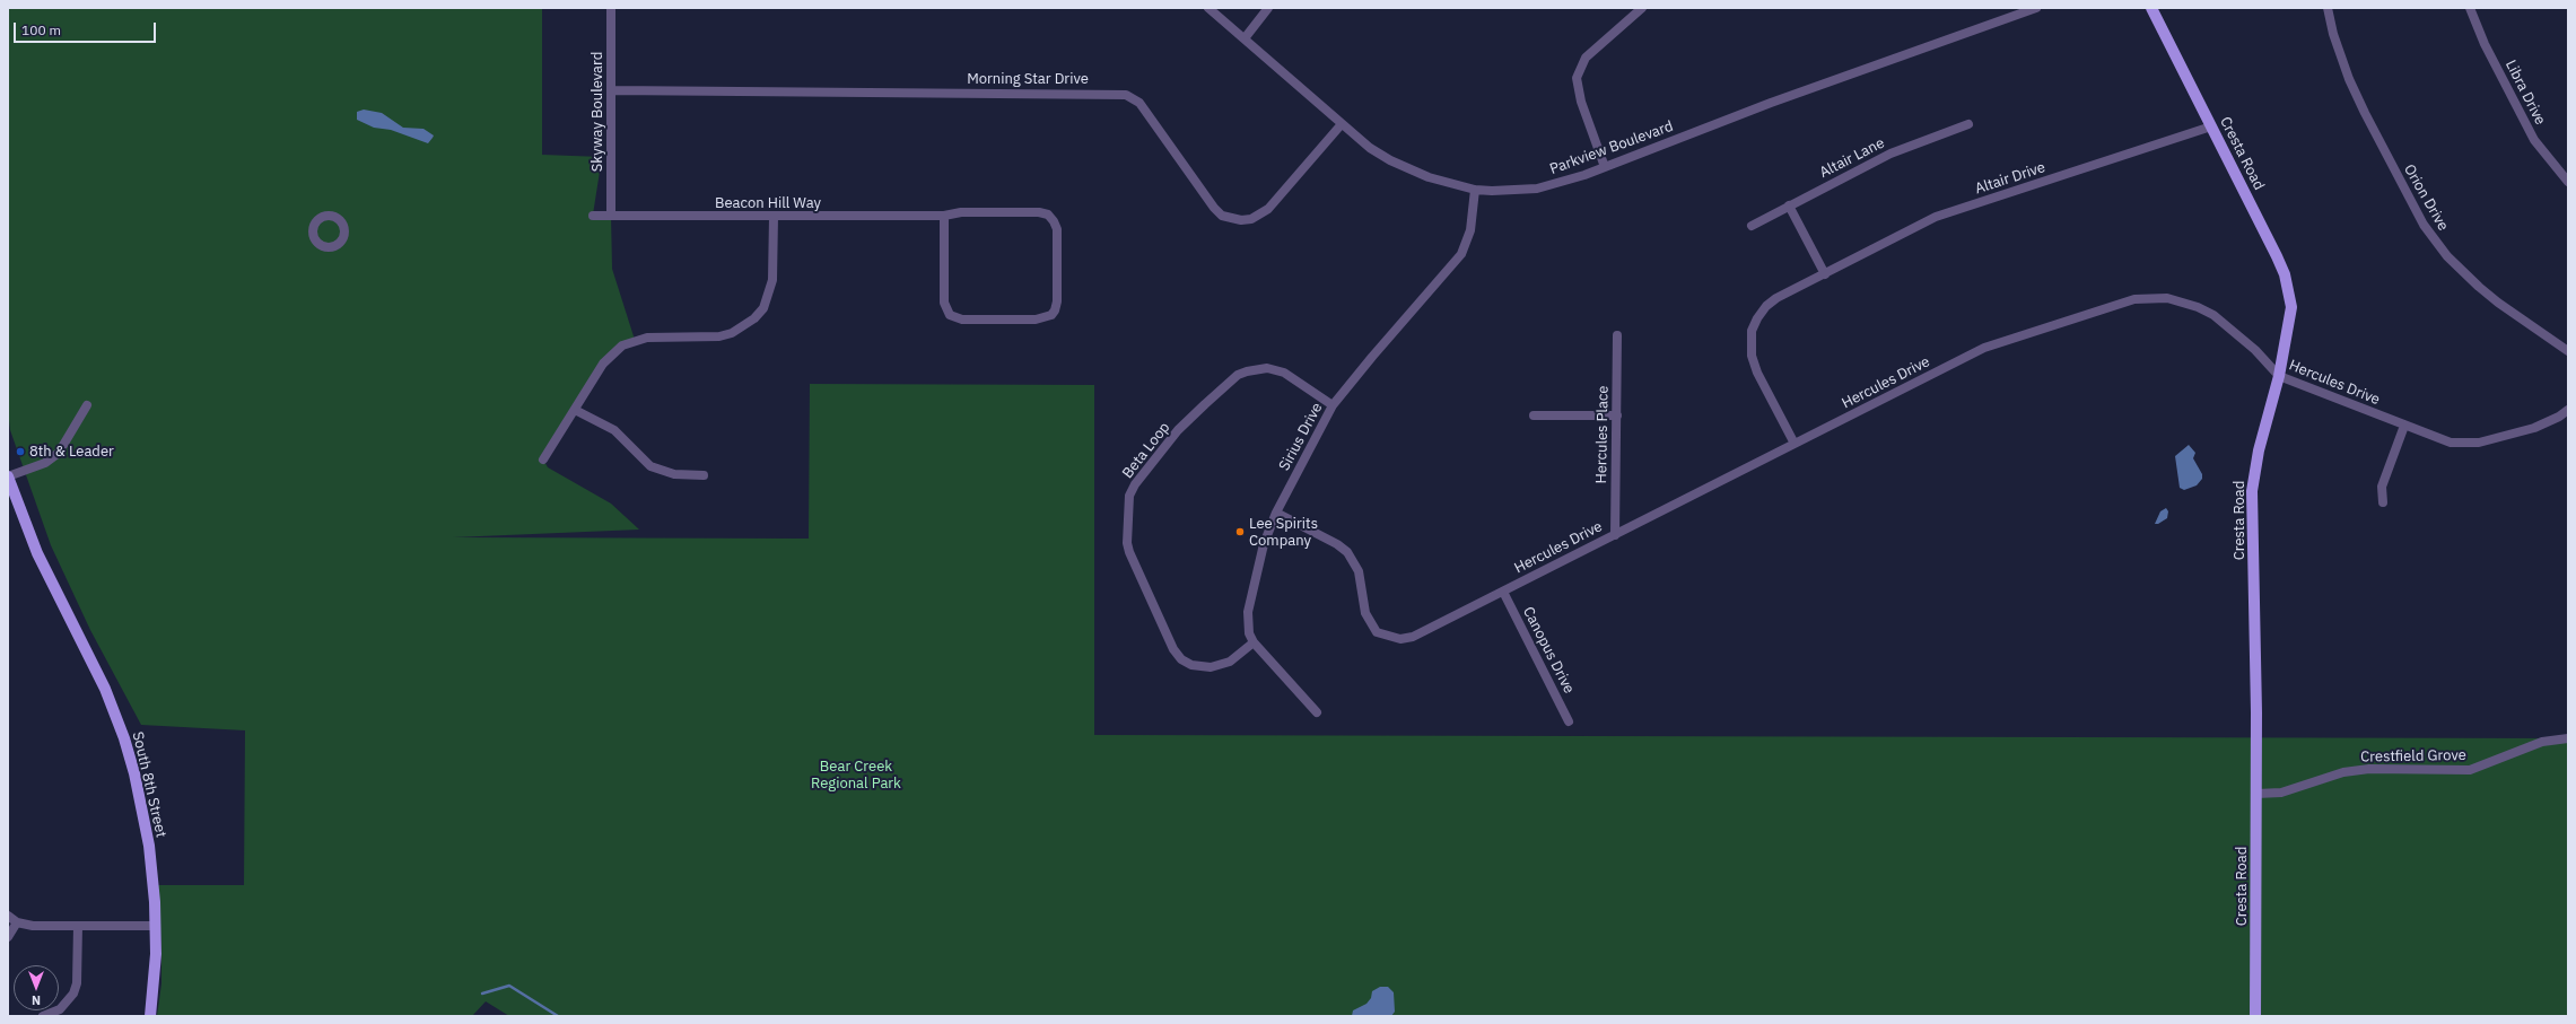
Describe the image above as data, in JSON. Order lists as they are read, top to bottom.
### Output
{
  "streets": {
    "main road": ["Cresta Road", "South 8th Street"],
    "street": [
      "Morning Star Drive",
      "Libra Drive",
      "Skyway Boulevard",
      "Parkview Boulevard",
      "Altair Lane",
      "Altair Drive",
      "Orion Drive",
      "Beacon Hill Way",
      "Hercules Drive",
      "Hercules Place",
      "Sirius Drive",
      "Beta Loop",
      "Canopus Drive",
      "Crestfield Grove"
    ]
  },
  "crossings": [
    ["Morning Star Drive", "Skyway Boulevard"],
    ["Morning Star Drive", "Parkview Boulevard"],
    ["Skyway Boulevard", "Beacon Hill Way"],
    ["Parkview Boulevard", "Sirius Drive"],
    ["Cresta Road", "Altair Drive"],
    ["Cresta Road", "Hercules Drive"],
    ["Cresta Road", "Crestfield Grove"],
    ["Altair Drive", "Hercules Drive"],
    ["Hercules Drive", "Hercules Place"],
    ["Hercules Drive", "Sirius Drive"],
    ["Hercules Drive", "Canopus Drive"],
    ["Sirius Drive", "Beta Loop"]
  ],
  "parks": ["Bear Creek Regional Park"],
  "places": ["8th & Leader", "Lee Spirits Company"],
  "scale_bar": "100 m",
  "north": "bottom"
}
